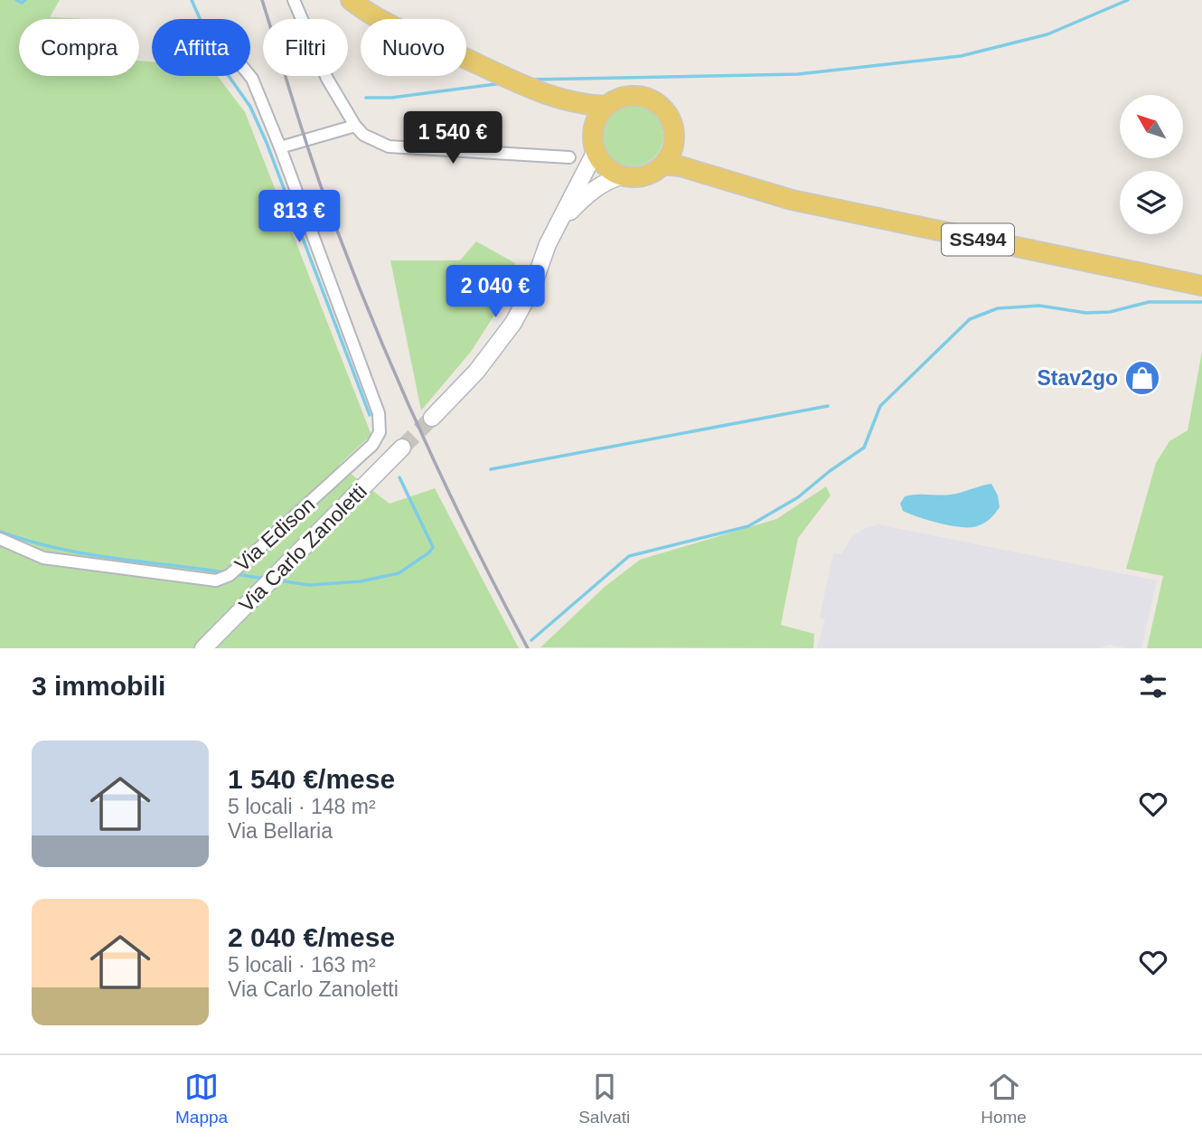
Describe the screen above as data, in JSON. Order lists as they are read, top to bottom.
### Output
{
  "streets": {
    "main road": ["SS494", "Via Carlo Zanoletti"],
    "street": ["Via Edison"]
  },
  "places": {
    "shop": ["Stav2go"]
  },
  "north": "top left",
  "page": {
    "chip": [
      "Compra",
      "Affitta",
      "Filtri",
      "Nuovo"
    ],
    "price": ["1 540 €", "813 €", "2 040 €"],
    "heading": "3 immobili",
    "list": [
      {
        "name": "1 540 €/mese",
        "note": "5 locali · 148 m² · Via Bellaria"
      },
      {
        "name": "2 040 €/mese",
        "note": "5 locali · 163 m² · Via Carlo Zanoletti"
      }
    ],
    "tabs": ["Mappa", "Salvati", "Home"]
  }
}
